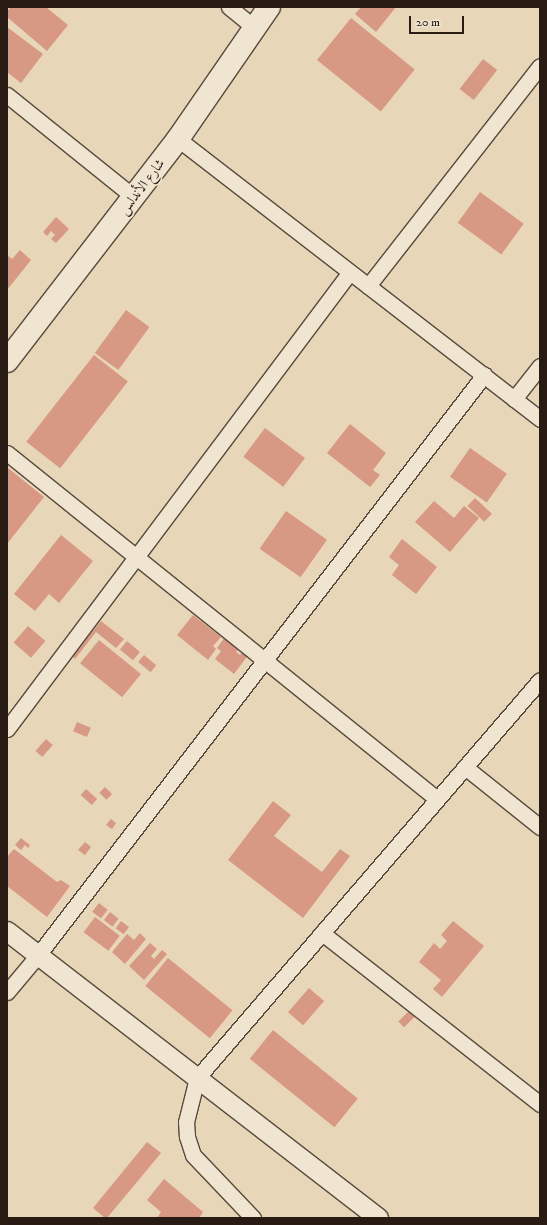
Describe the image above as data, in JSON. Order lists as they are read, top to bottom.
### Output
{
  "streets": {
    "main road": ["شارع الأندلس"]
  },
  "scale_bar": "20 m"
}
